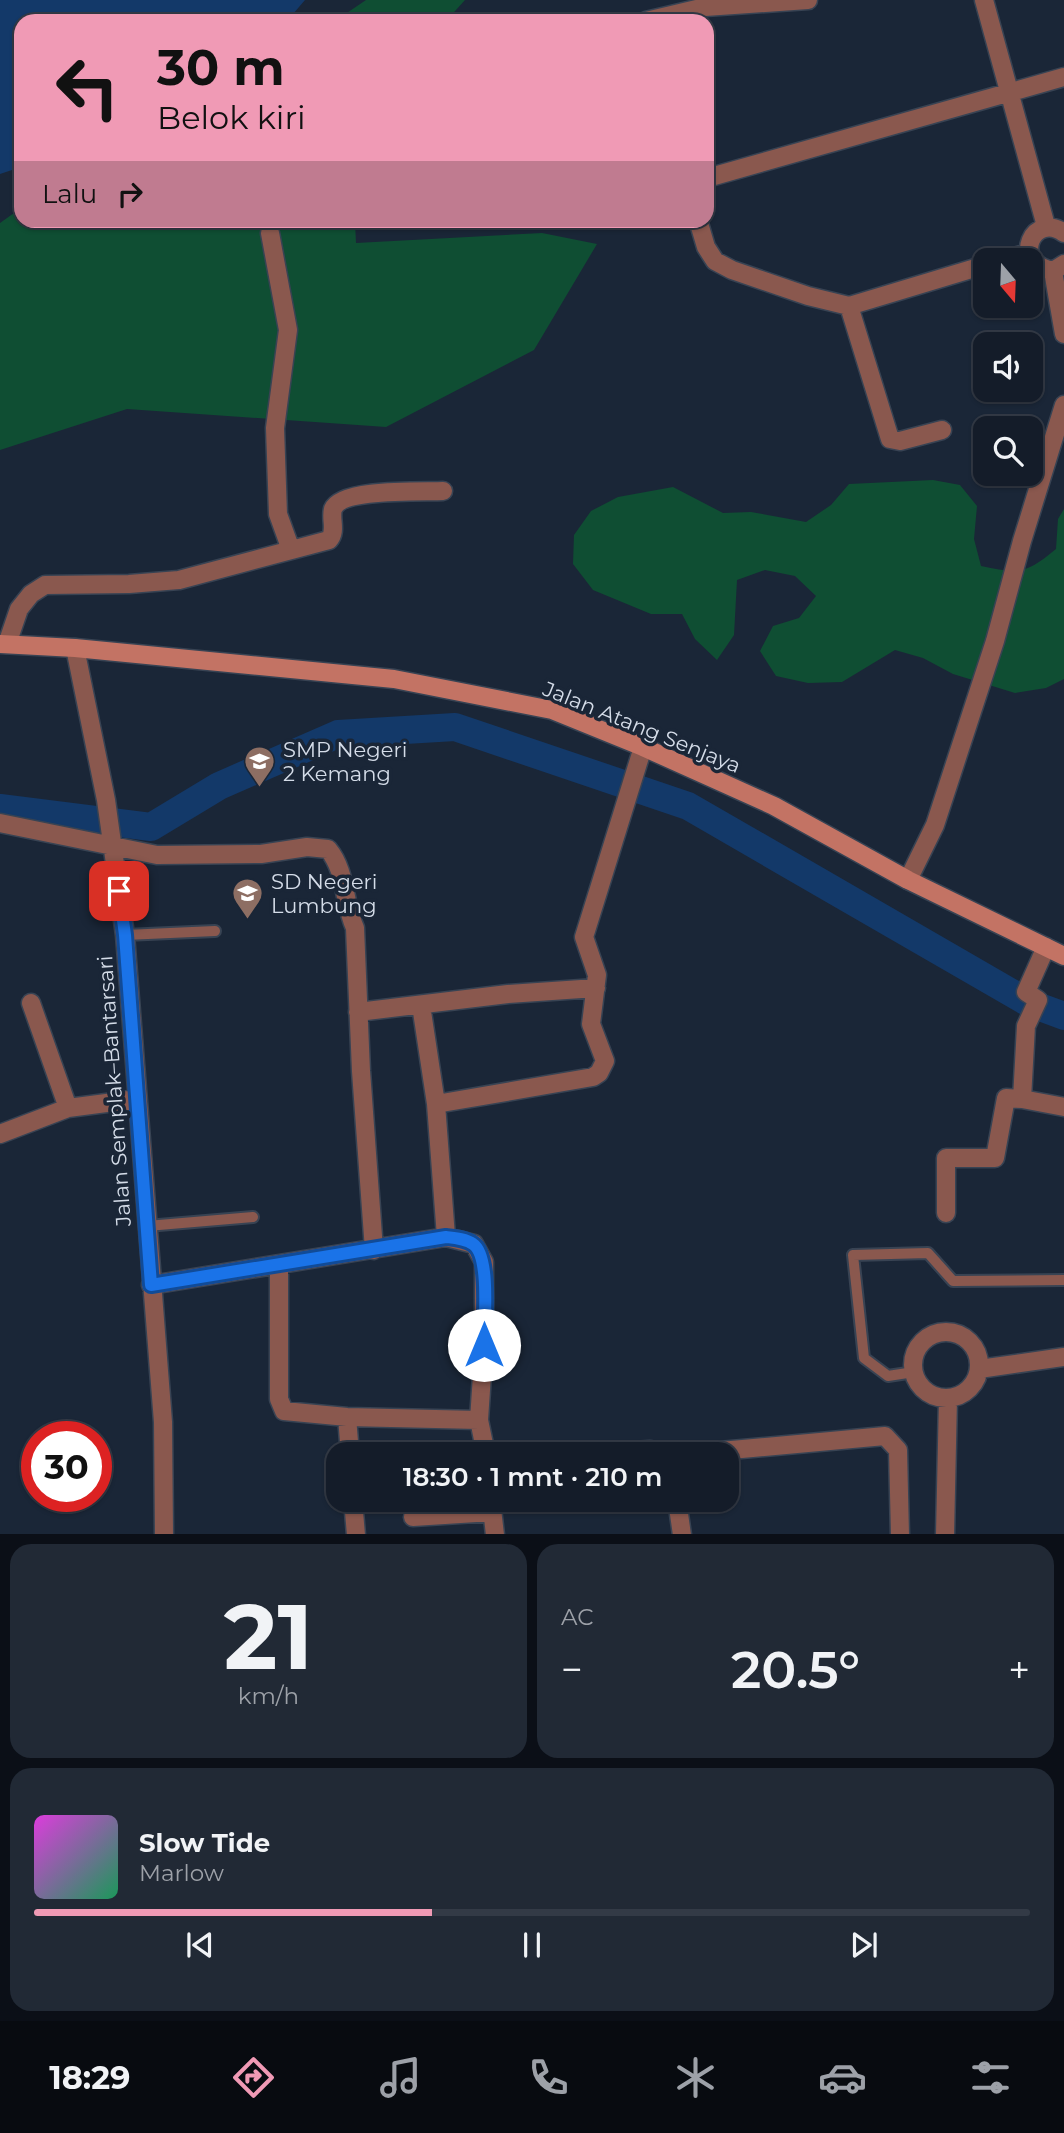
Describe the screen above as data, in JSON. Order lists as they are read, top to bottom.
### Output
{
  "streets": {
    "main road": ["Jalan Atang Senjaya"],
    "street": ["Jalan Semplak–Bantarsari"]
  },
  "crossings": [
    ["Jalan Atang Senjaya", "Jalan Semplak–Bantarsari"]
  ],
  "places": {
    "school or university": ["SMP Negeri 2 Kemang", "SD Negeri Lumbung"]
  },
  "north": "bottom",
  "page": {
    "turn": ["30 m", "Belok kiri"],
    "then": "Lalu",
    "limit": "30",
    "trip": "18:30 · 1 mnt · 210 m",
    "tile": [
      ["21", "km/h"],
      "AC"
    ],
    "heat": ["−", "20.5°", "+"],
    "song": ["Slow Tide", "Marlow"],
    "tabs": "18:29"
  }
}
